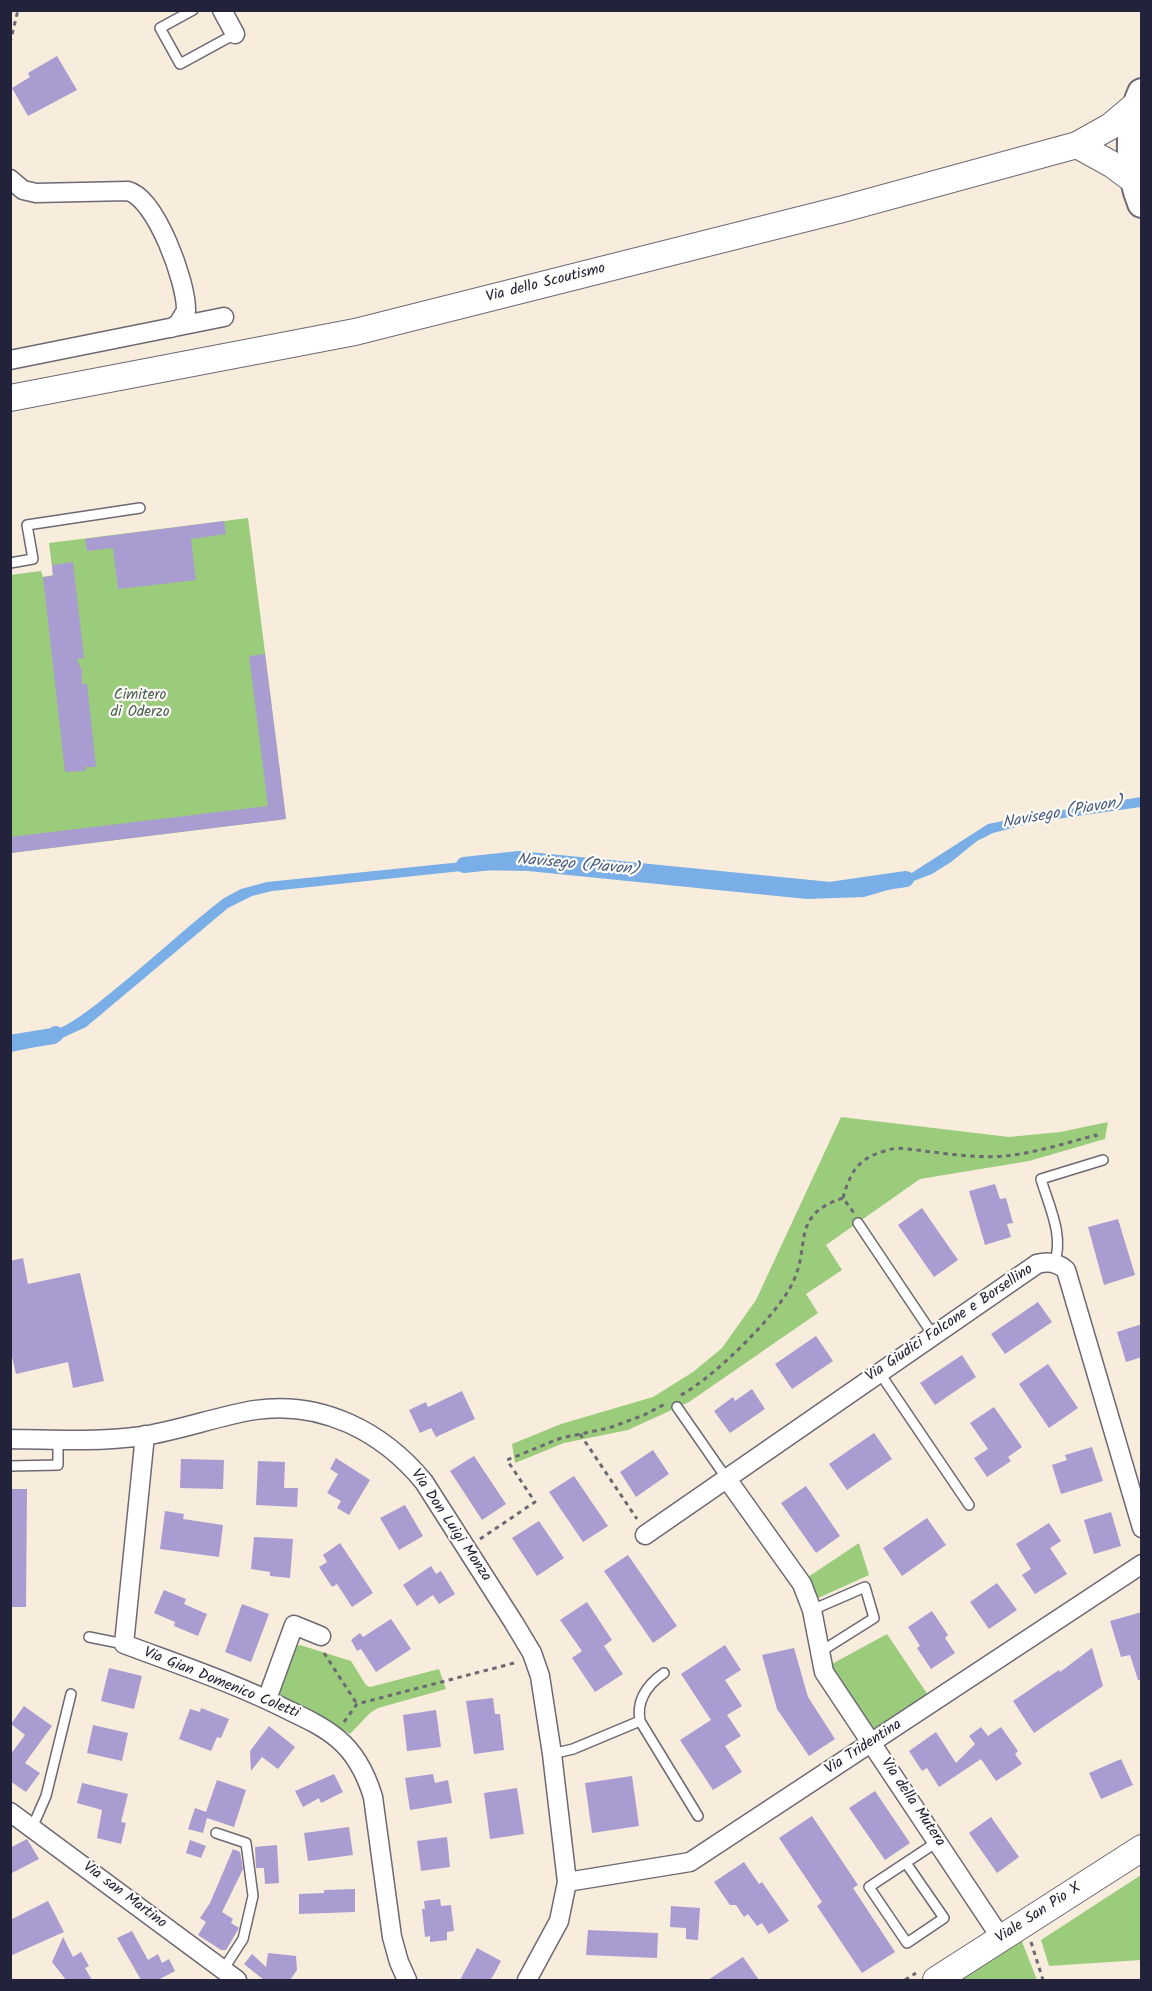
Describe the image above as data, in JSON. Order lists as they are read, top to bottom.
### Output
{
  "streets": {
    "street": [
      "Via dello Scoutismo",
      "Via Giudici Falcone e Borsellino",
      "Via Don Luigi Monza",
      "Via Gian Domenico Coletti",
      "Via Tridentina",
      "Via della Mutera",
      "Via san Martino",
      "Viale San Pio X"
    ]
  },
  "crossings": [
    ["Via Giudici Falcone e Borsellino", "Via della Mutera"],
    ["Via Don Luigi Monza", "Via Gian Domenico Coletti"],
    ["Via Don Luigi Monza", "Via Tridentina"],
    ["Via Tridentina", "Via della Mutera"],
    ["Via della Mutera", "Viale San Pio X"]
  ],
  "water": ["Navisego (Piavon)"],
  "parks": ["Cimitero di Oderzo"]
}
